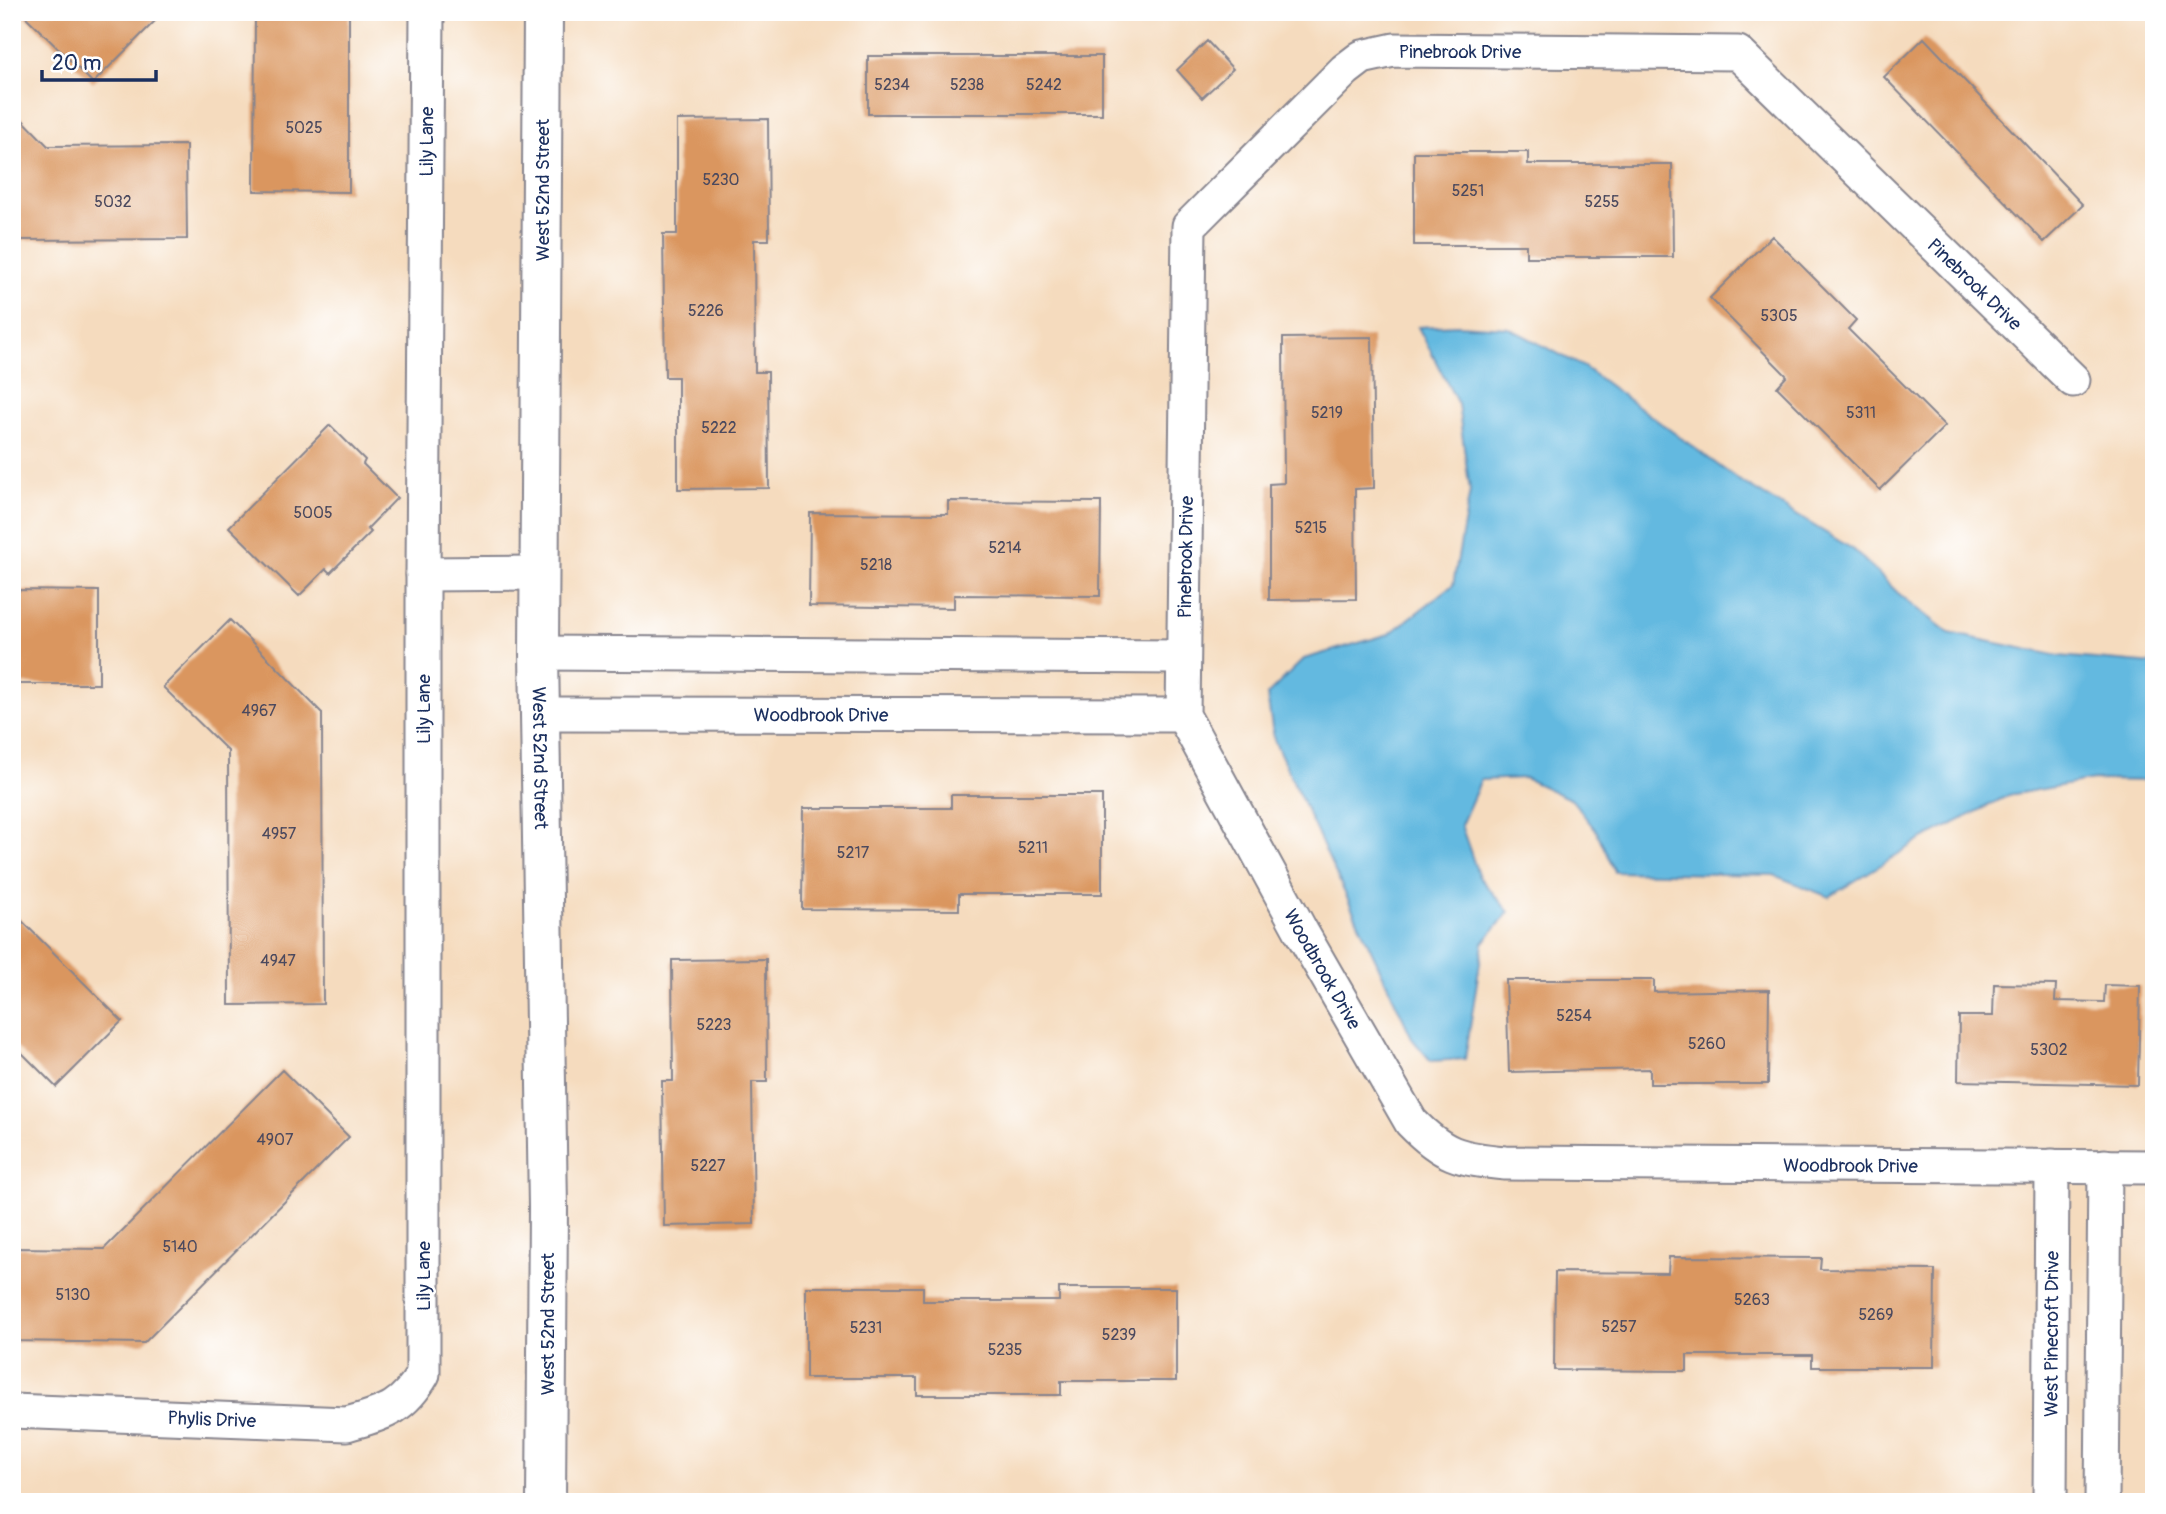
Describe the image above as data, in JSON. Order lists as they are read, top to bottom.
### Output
{
  "streets": {
    "street": [
      "Pinebrook Drive",
      "Lily Lane",
      "West 52nd Street",
      "Woodbrook Drive",
      "West Pinecroft Drive",
      "Phylis Drive"
    ]
  },
  "crossings": [
    ["Pinebrook Drive", "Woodbrook Drive"],
    ["Lily Lane", "Phylis Drive"],
    ["West 52nd Street", "Woodbrook Drive"],
    ["Woodbrook Drive", "West Pinecroft Drive"]
  ],
  "house_numbers": [
    "5234",
    "5238",
    "5242",
    "5025",
    "5230",
    "5251",
    "5032",
    "5255",
    "5226",
    "5305",
    "5219",
    "5311",
    "5222",
    "5005",
    "5215",
    "5214",
    "5218",
    "4967",
    "4957",
    "5211",
    "5217",
    "4947",
    "5254",
    "5223",
    "5260",
    "5302",
    "4907",
    "5227",
    "5140",
    "5130",
    "5263",
    "5269",
    "5257",
    "5231",
    "5239",
    "5235"
  ],
  "scale_bar": "20 m"
}
